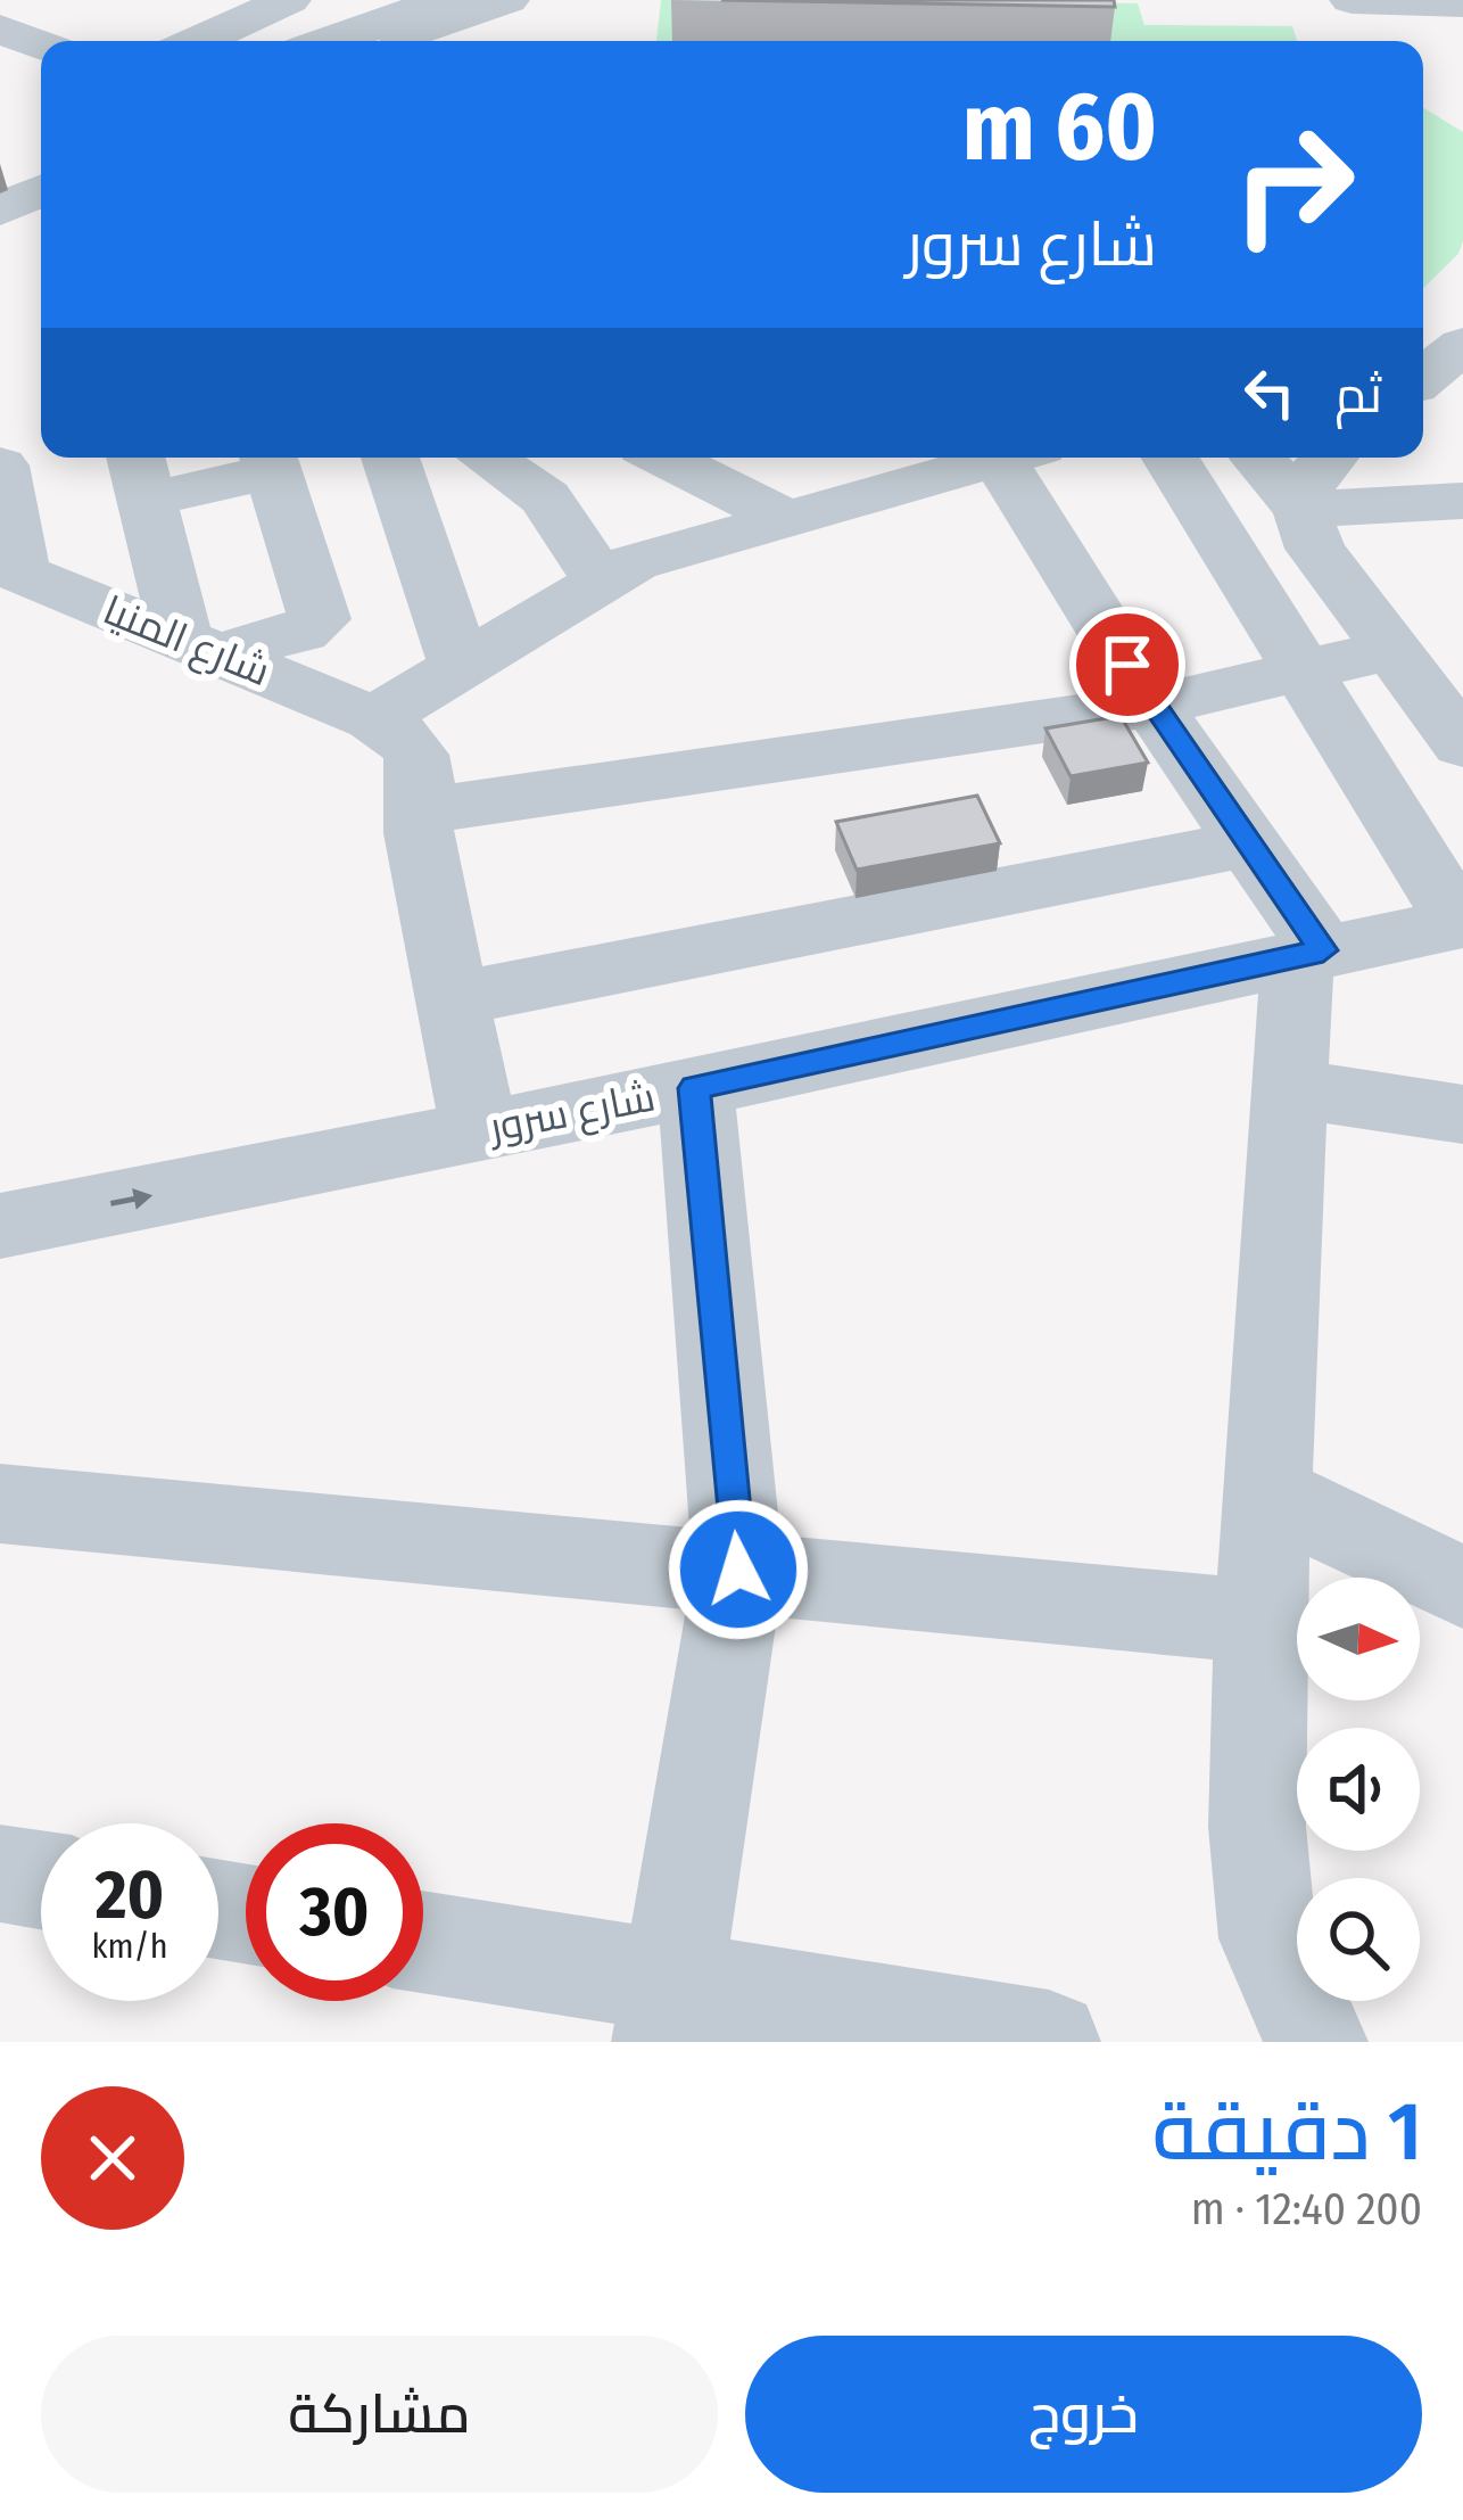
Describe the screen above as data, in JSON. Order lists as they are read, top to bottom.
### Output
{
  "streets": {
    "street": ["شارع المنيا", "شارع سرور"]
  },
  "north": "right",
  "page": {
    "turn": ["60 m", "شارع سرور"],
    "then": "ثم",
    "speed": "20 km/h",
    "limit": "30",
    "heading": ["1 دقيقة", "200 m · 12:40"],
    "buttons": ["خروج", "مشاركة"]
  }
}
